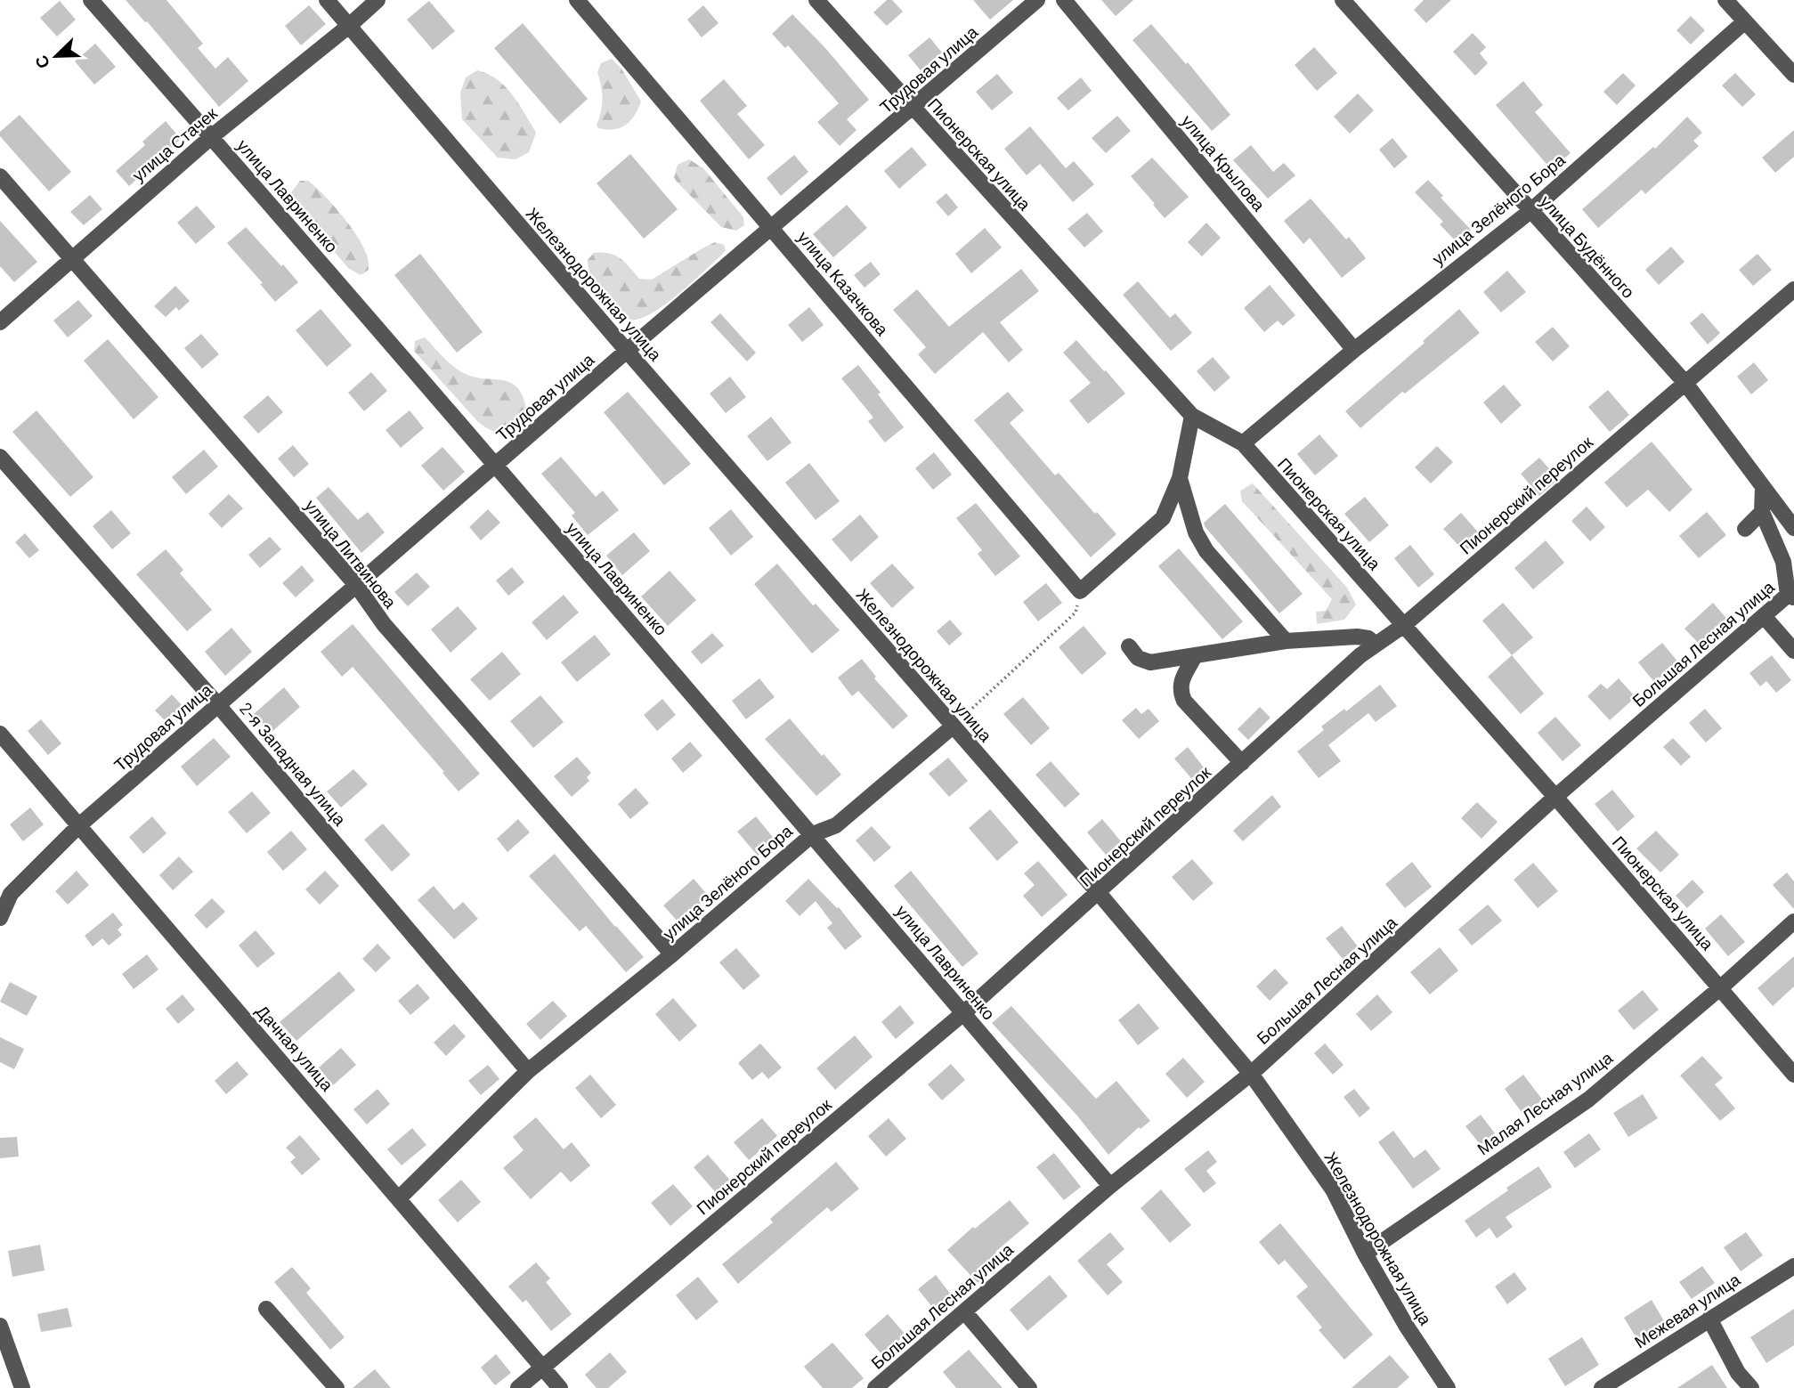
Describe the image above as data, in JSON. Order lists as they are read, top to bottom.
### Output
{
  "streets": {
    "street": [
      "Трудовая улица",
      "улица Стачек",
      "Пионерская улица",
      "улица Крылова",
      "улица Лавриненко",
      "улица Зелёного Бора",
      "улица Будённого",
      "улица Казачкова",
      "Железнодорожная улица",
      "Пионерский переулок",
      "улица Литвинова",
      "Большая Лесная улица",
      "2-я Западная улица",
      "Дачная улица",
      "Малая Лесная улица",
      "Межевая улица"
    ]
  },
  "crossings": [
    ["Трудовая улица", "Пионерская улица"],
    ["Трудовая улица", "улица Лавриненко"],
    ["Трудовая улица", "улица Казачкова"],
    ["Трудовая улица", "Железнодорожная улица"],
    ["Трудовая улица", "улица Литвинова"],
    ["Трудовая улица", "2-я Западная улица"],
    ["Трудовая улица", "Дачная улица"],
    ["улица Стачек", "улица Лавриненко"],
    ["улица Стачек", "Железнодорожная улица"],
    ["улица Стачек", "улица Литвинова"],
    ["Пионерская улица", "улица Зелёного Бора"],
    ["Пионерская улица", "Пионерский переулок"],
    ["Пионерская улица", "Большая Лесная улица"],
    ["Пионерская улица", "Малая Лесная улица"],
    ["улица Крылова", "улица Зелёного Бора"],
    ["улица Лавриненко", "улица Зелёного Бора"],
    ["улица Лавриненко", "Пионерский переулок"],
    ["улица Лавриненко", "Большая Лесная улица"],
    ["улица Зелёного Бора", "улица Будённого"],
    ["улица Зелёного Бора", "Железнодорожная улица"],
    ["улица Зелёного Бора", "улица Литвинова"],
    ["улица Зелёного Бора", "2-я Западная улица"],
    ["улица Зелёного Бора", "Дачная улица"],
    ["улица Будённого", "Пионерский переулок"],
    ["Железнодорожная улица", "Пионерский переулок"],
    ["Железнодорожная улица", "Большая Лесная улица"],
    ["Железнодорожная улица", "Малая Лесная улица"],
    ["Пионерский переулок", "Дачная улица"]
  ],
  "north": "bottom left"
}
